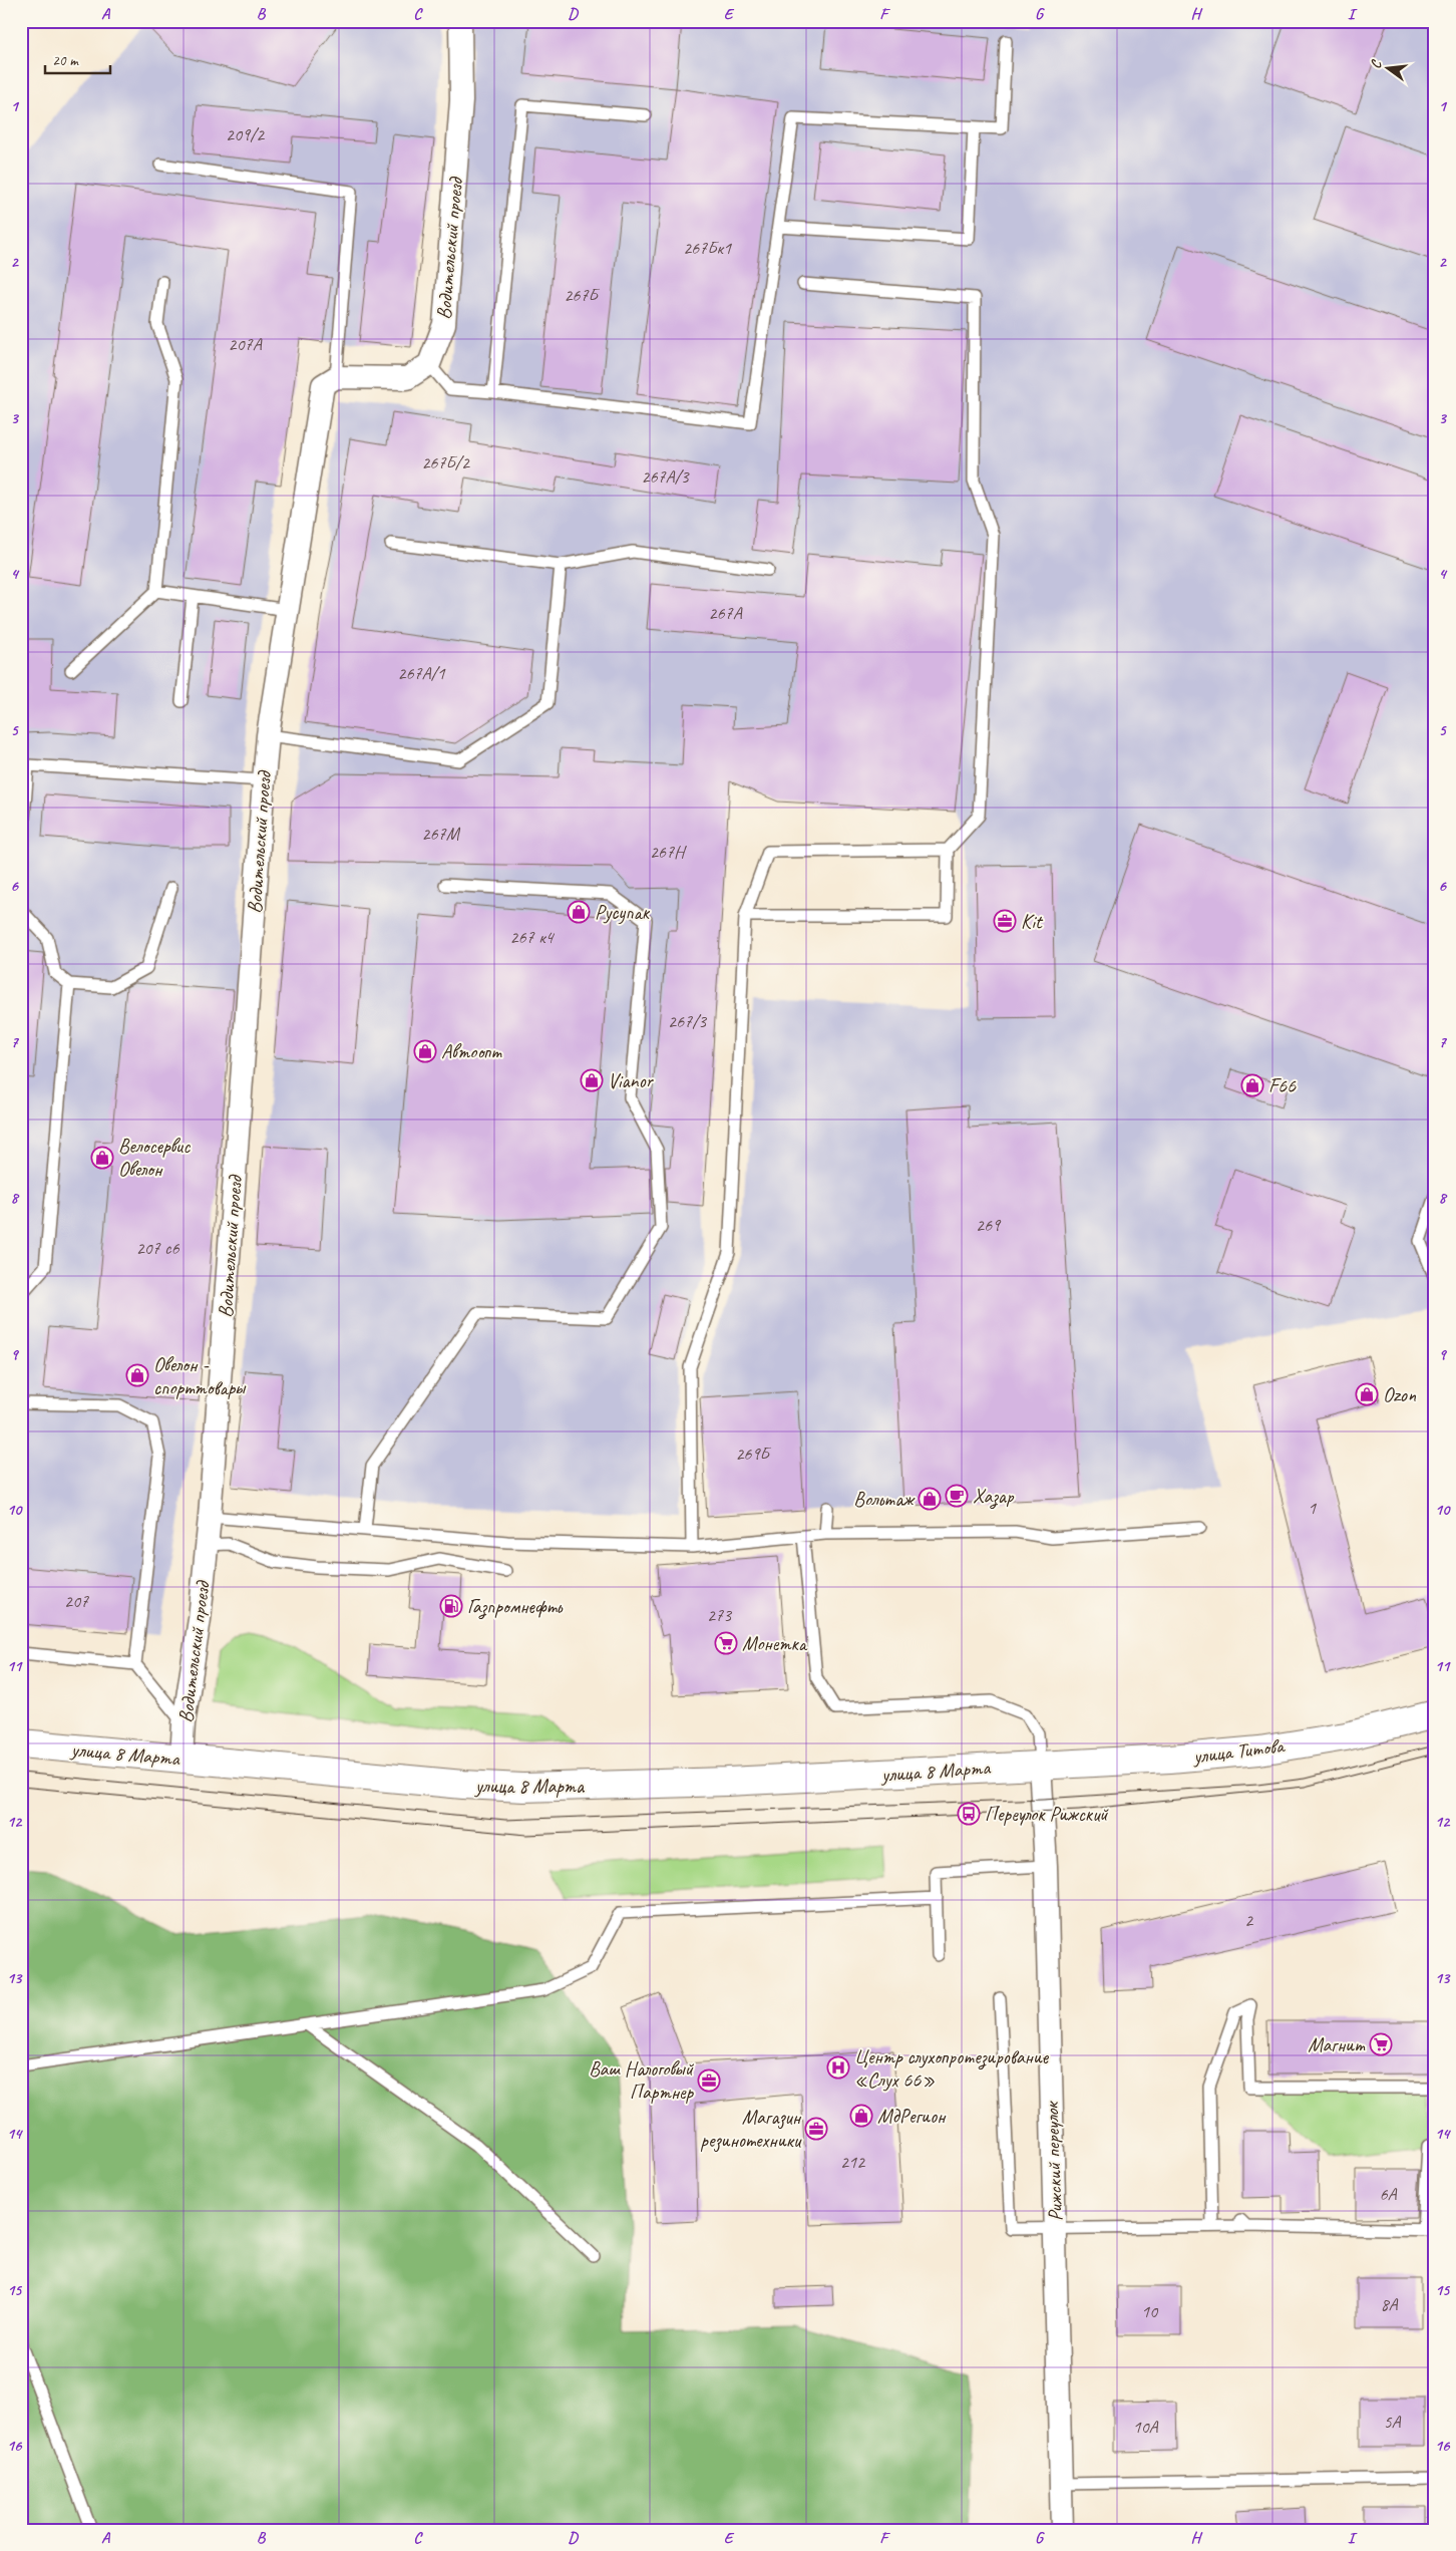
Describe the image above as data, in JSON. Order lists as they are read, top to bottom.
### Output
{
  "streets": {
    "main road": ["улица Титова", "улица 8 Марта"],
    "street": ["Водительский проезд", "Рижский переулок"]
  },
  "crossings": [
    ["Водительский проезд", "улица 8 Марта"],
    ["улица Титова", "улица 8 Марта"],
    ["улица Титова", "Рижский переулок"],
    ["улица 8 Марта", "Рижский переулок"]
  ],
  "places": {
    "shop": [
      "Русупак",
      "Автоопт",
      "Vianor",
      "F66",
      "Велосервис Овелон",
      "Овелон - спорттовары",
      "Ozon",
      "Вольтаж",
      "МдРегион"
    ],
    "office": ["Kit", "Ваш Налоговый Партнер", "Магазин резинотехники"],
    "cafe": ["Хазар"],
    "fuel station": ["Газпромнефть"],
    "supermarket": ["Монетка", "Магнит"],
    "bus stop": ["Переулок Рижский"],
    "hospital": ["Центр слухопротезирование «Слух 66»"]
  },
  "house_numbers": [
    "209/2",
    "267Бк1",
    "267Б",
    "207А",
    "267Б/2",
    "267А/3",
    "267А",
    "267А/1",
    "267М",
    "267Н",
    "267 к4",
    "267/3",
    "269",
    "207 с6",
    "269Б",
    "1",
    "207",
    "273",
    "2",
    "212",
    "6А",
    "8А",
    "10",
    "5А",
    "10А"
  ],
  "scale_bar": "20 m",
  "north": "left",
  "grid": {
    "columns": [
      "A",
      "B",
      "C",
      "D",
      "E",
      "F",
      "G",
      "H",
      "I"
    ],
    "rows": [
      "1",
      "2",
      "3",
      "4",
      "5",
      "6",
      "7",
      "8",
      "9",
      "10",
      "11",
      "12",
      "13",
      "14",
      "15",
      "16"
    ]
  }
}
